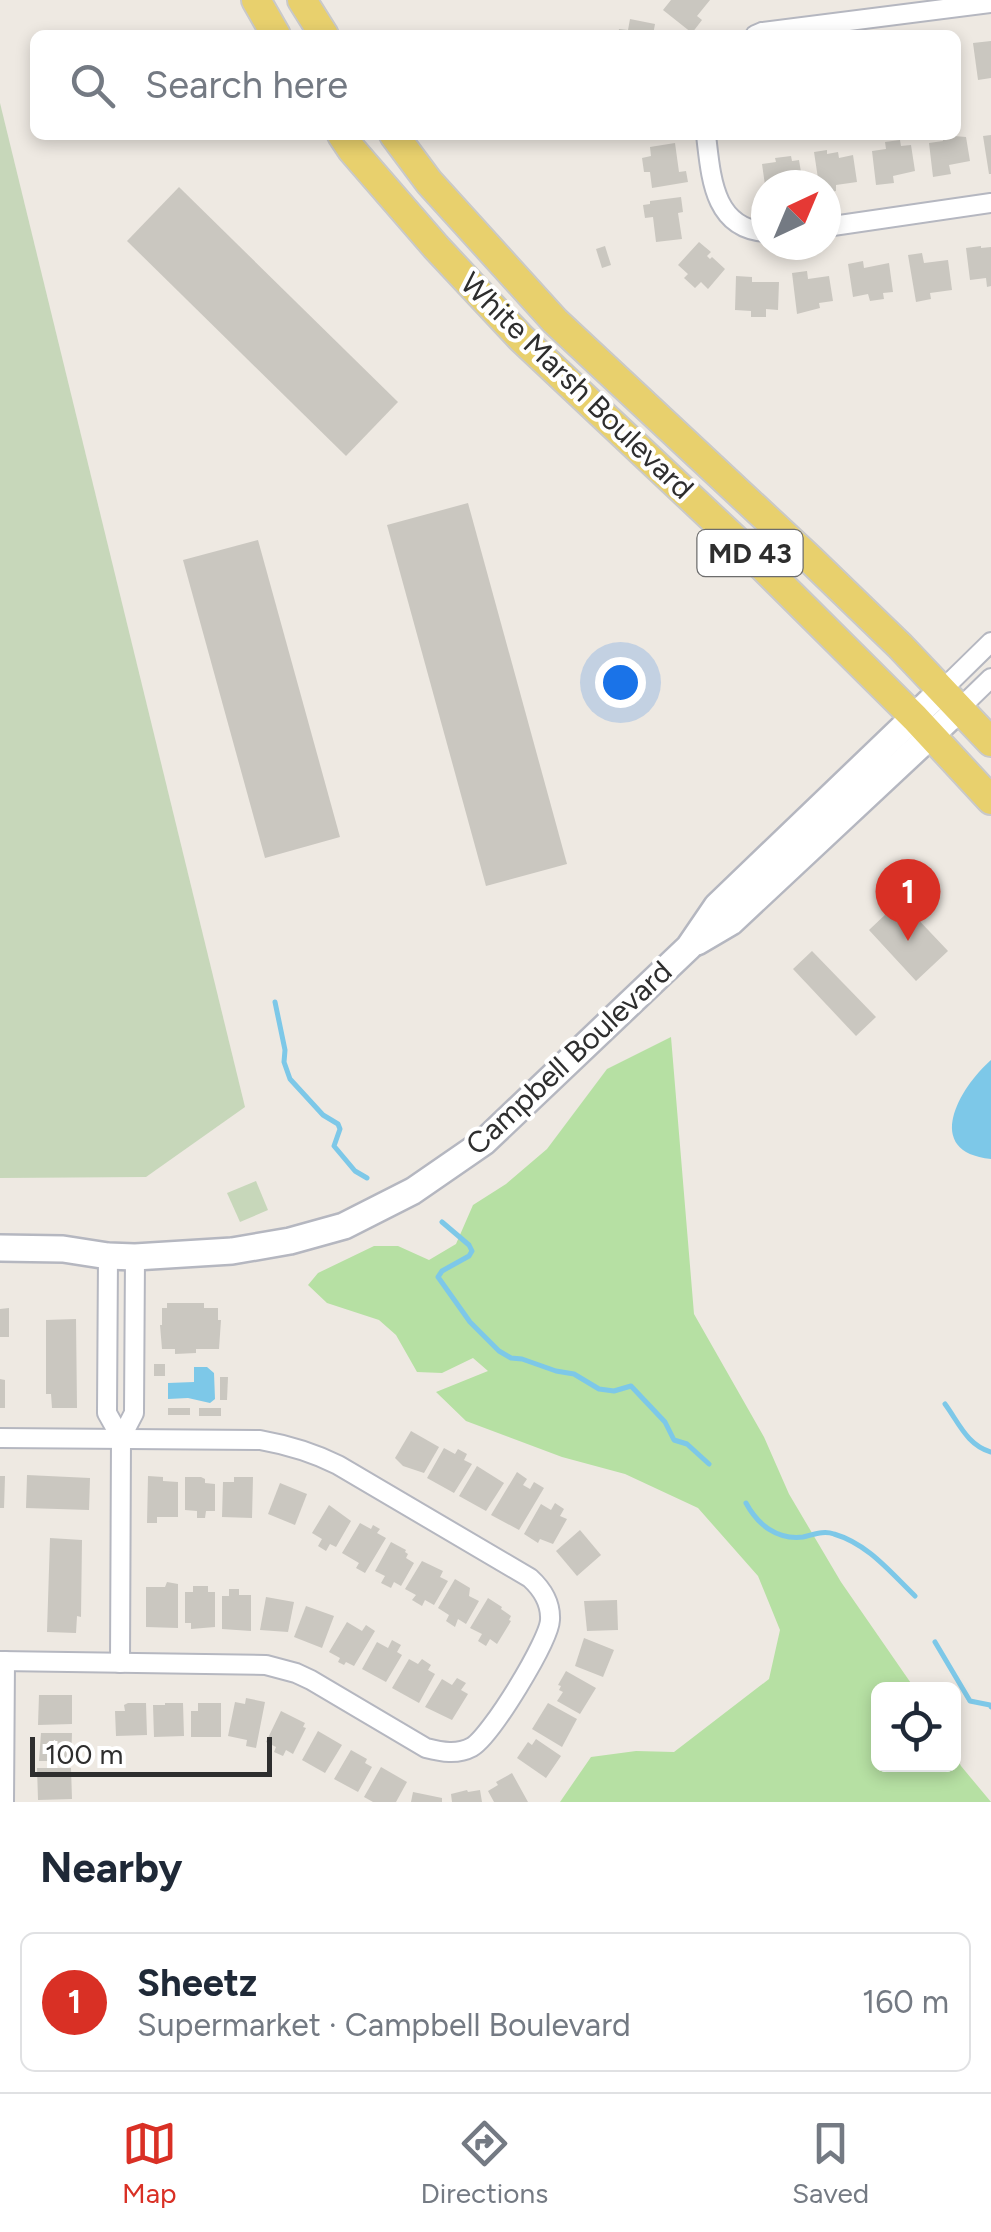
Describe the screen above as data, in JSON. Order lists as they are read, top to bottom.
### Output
{
  "streets": {
    "main road": ["White Marsh Boulevard", "MD 43"],
    "street": ["Campbell Boulevard"]
  },
  "crossings": [
    ["White Marsh Boulevard", "Campbell Boulevard"]
  ],
  "scale_bar": "100 m",
  "north": "top right",
  "page": {
    "search": "Search here",
    "pins": "1",
    "scale": "100 m",
    "heading": "Nearby",
    "list": [
      {
        "mark": "1",
        "name": "Sheetz",
        "note": "Supermarket · Campbell Boulevard",
        "value": "160 m"
      }
    ],
    "nav": ["Map", "Directions", "Saved"]
  }
}
